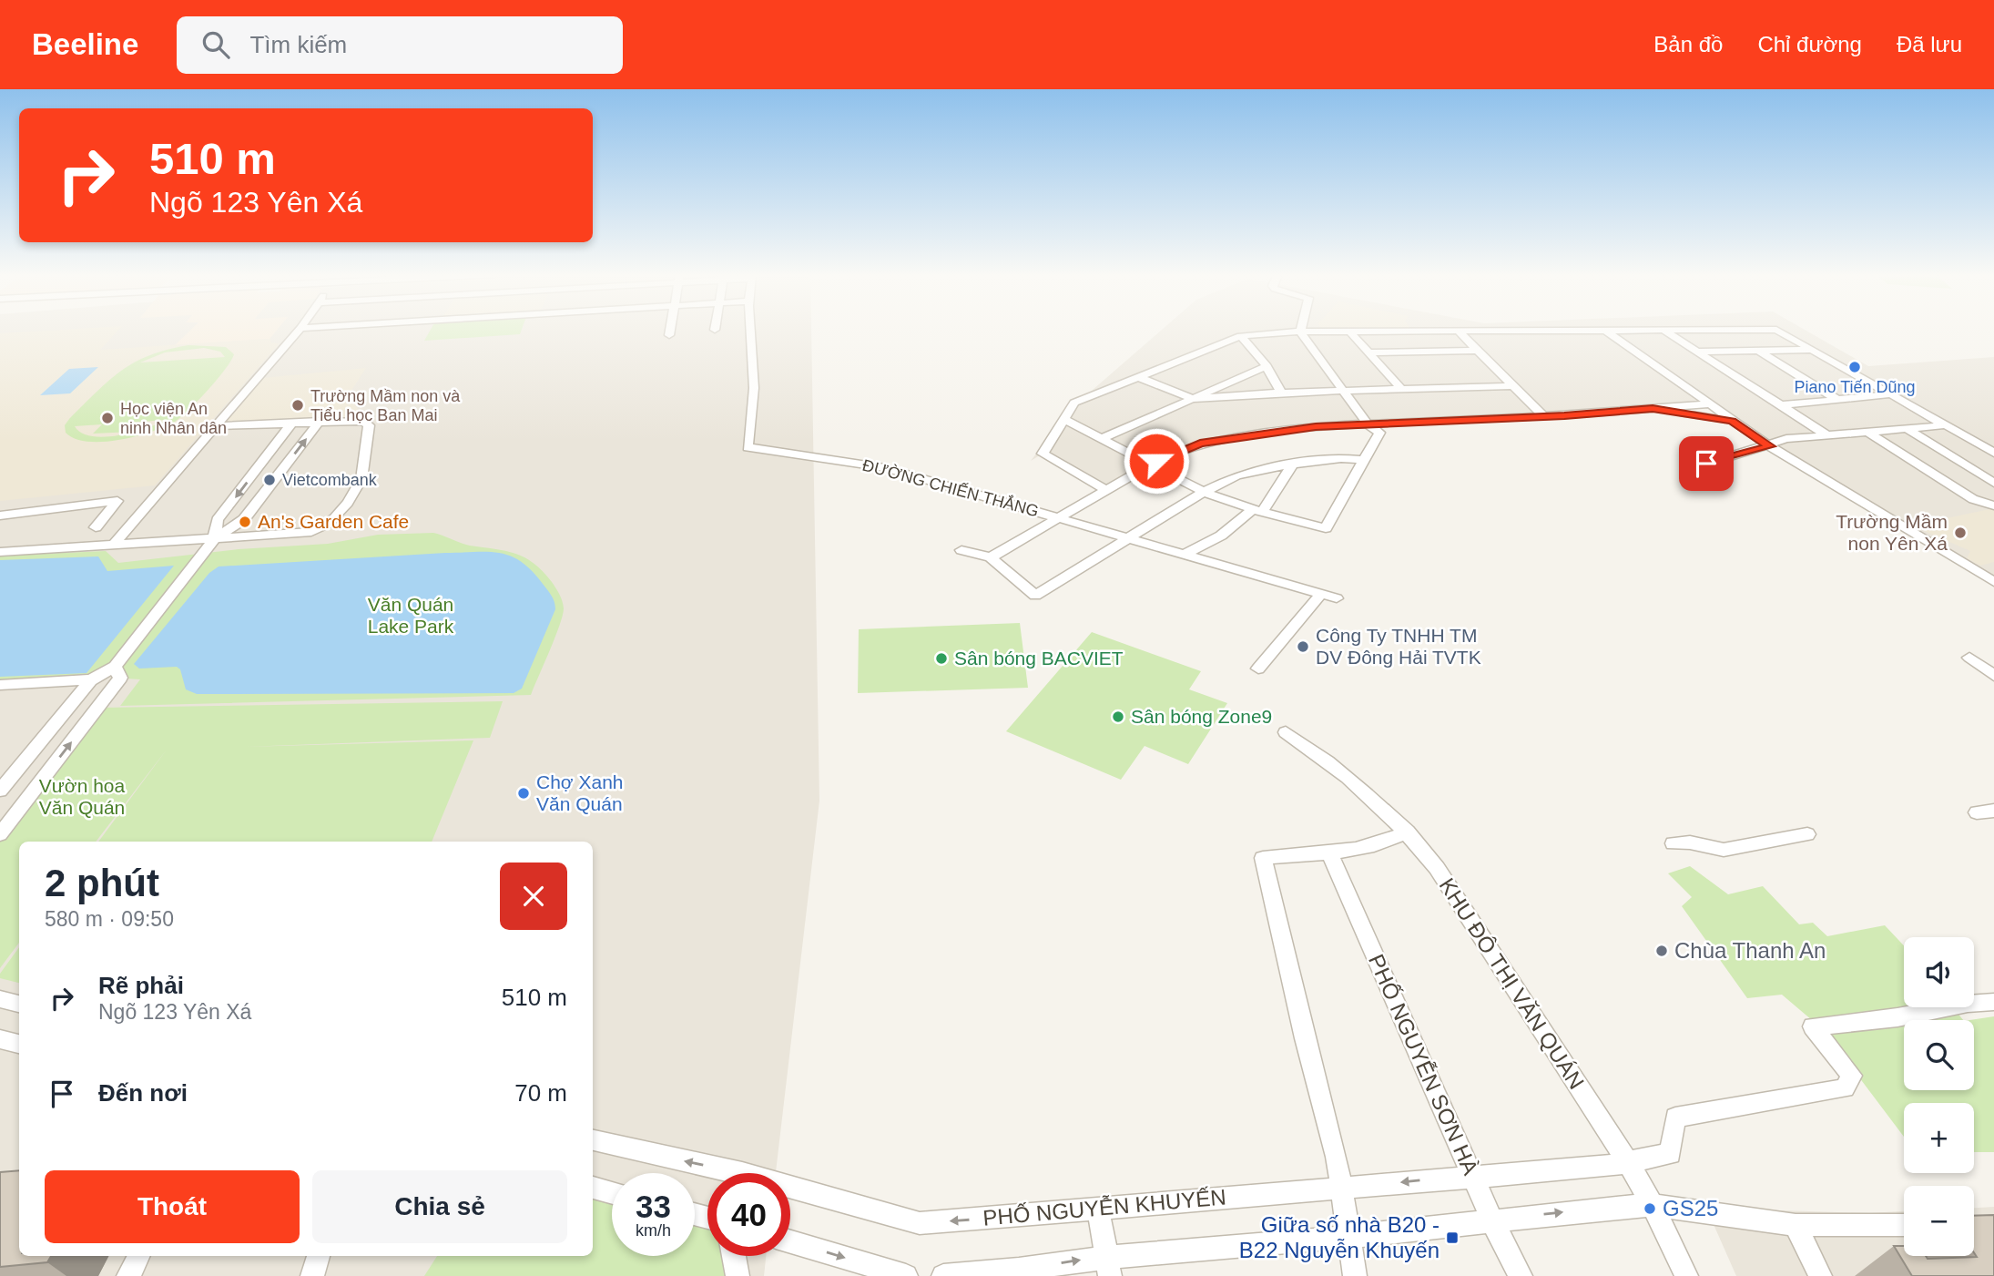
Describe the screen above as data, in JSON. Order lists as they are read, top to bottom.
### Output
{
  "streets": {
    "street": [
      "ĐƯỜNG CHIẾN THẮNG",
      "KHU ĐÔ THỊ VĂN QUÁN",
      "PHỐ NGUYỄN SƠN HÀ",
      "PHỐ NGUYỄN KHUYẾN"
    ]
  },
  "crossings": [
    ["KHU ĐÔ THỊ VĂN QUÁN", "PHỐ NGUYỄN KHUYẾN"],
    ["PHỐ NGUYỄN SƠN HÀ", "PHỐ NGUYỄN KHUYẾN"]
  ],
  "parks": ["Văn Quán Lake Park", "Vườn hoa Văn Quán"],
  "places": {
    "other": [
      "Piano Tiến Dũng",
      "Trường Mầm non và Tiểu học Ban Mai",
      "Học viện An ninh Nhân dân",
      "Vietcombank",
      "An's Garden Cafe",
      "Trường Mầm non Yên Xá",
      "Công Ty TNHH TM DV Đông Hải TVTK",
      "Sân bóng BACVIET",
      "Sân bóng Zone9",
      "Chợ Xanh Văn Quán",
      "Chùa Thanh An",
      "GS25"
    ],
    "transit": ["Giữa số nhà B20 - B22 Nguyễn Khuyến"]
  },
  "page": {
    "header": "Beeline",
    "search": "Tìm kiếm",
    "nav": ["Bản đồ", "Chỉ đường", "Đã lưu"],
    "turn": ["510 m", "Ngõ 123 Yên Xá"],
    "heading": ["2 phút", "580 m · 09:50"],
    "map_buttons": ["+", "−"],
    "list": [
      {
        "name": "Rẽ phải",
        "note": "Ngõ 123 Yên Xá",
        "value": "510 m"
      },
      {
        "name": "Đến nơi",
        "value": "70 m"
      }
    ],
    "buttons": ["Thoát", "Chia sẻ"],
    "speed": "33 km/h",
    "limit": "40"
  }
}
